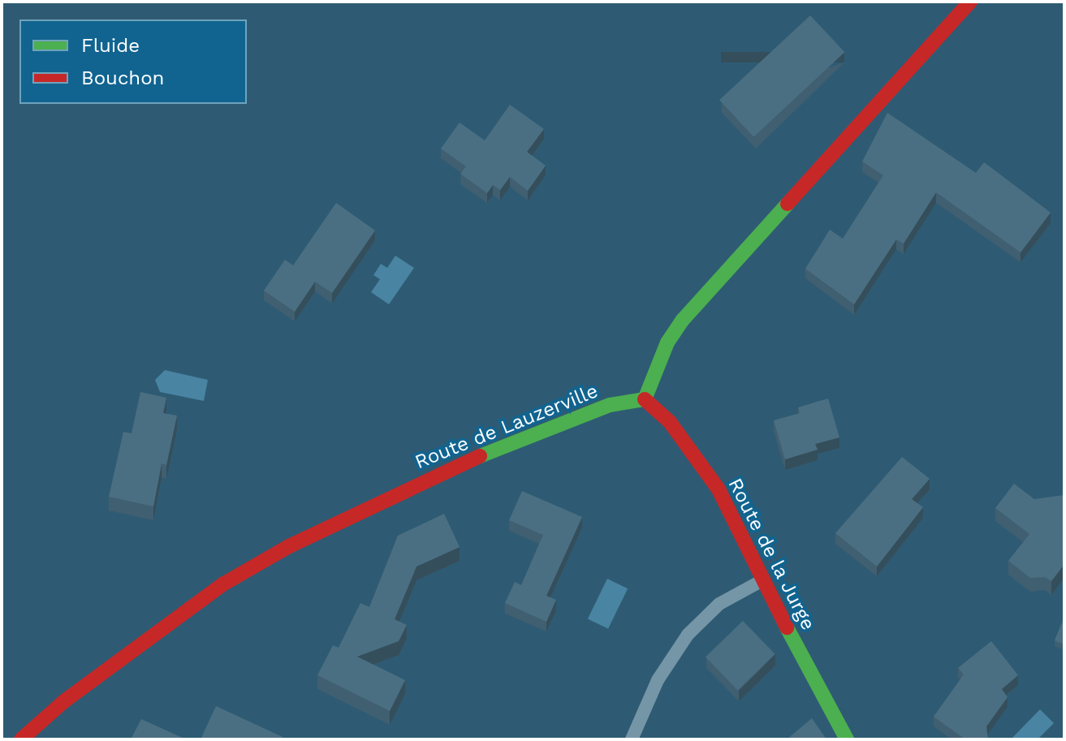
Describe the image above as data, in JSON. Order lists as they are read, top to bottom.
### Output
{
  "streets": {
    "street": ["Route de Lauzerville", "Route de la Jurge"]
  },
  "crossings": [
    ["Route de Lauzerville", "Route de la Jurge"]
  ],
  "legend": ["Fluide", "Bouchon"]
}
